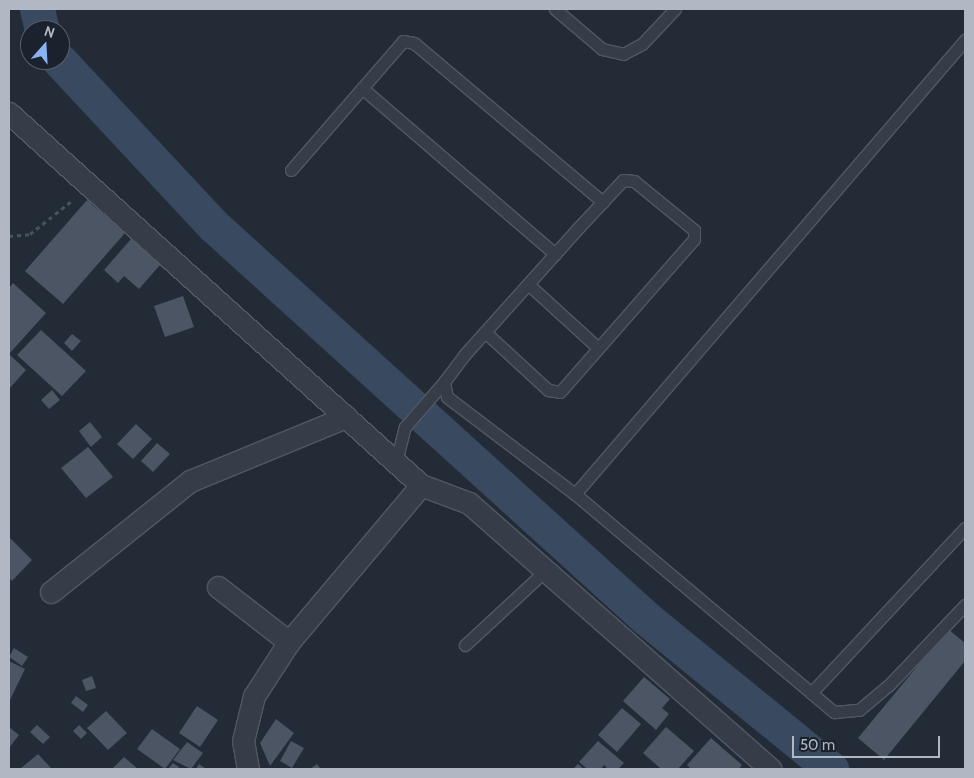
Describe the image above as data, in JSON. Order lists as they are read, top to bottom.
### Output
{
  "scale_bar": "50 m",
  "north": "top"
}
